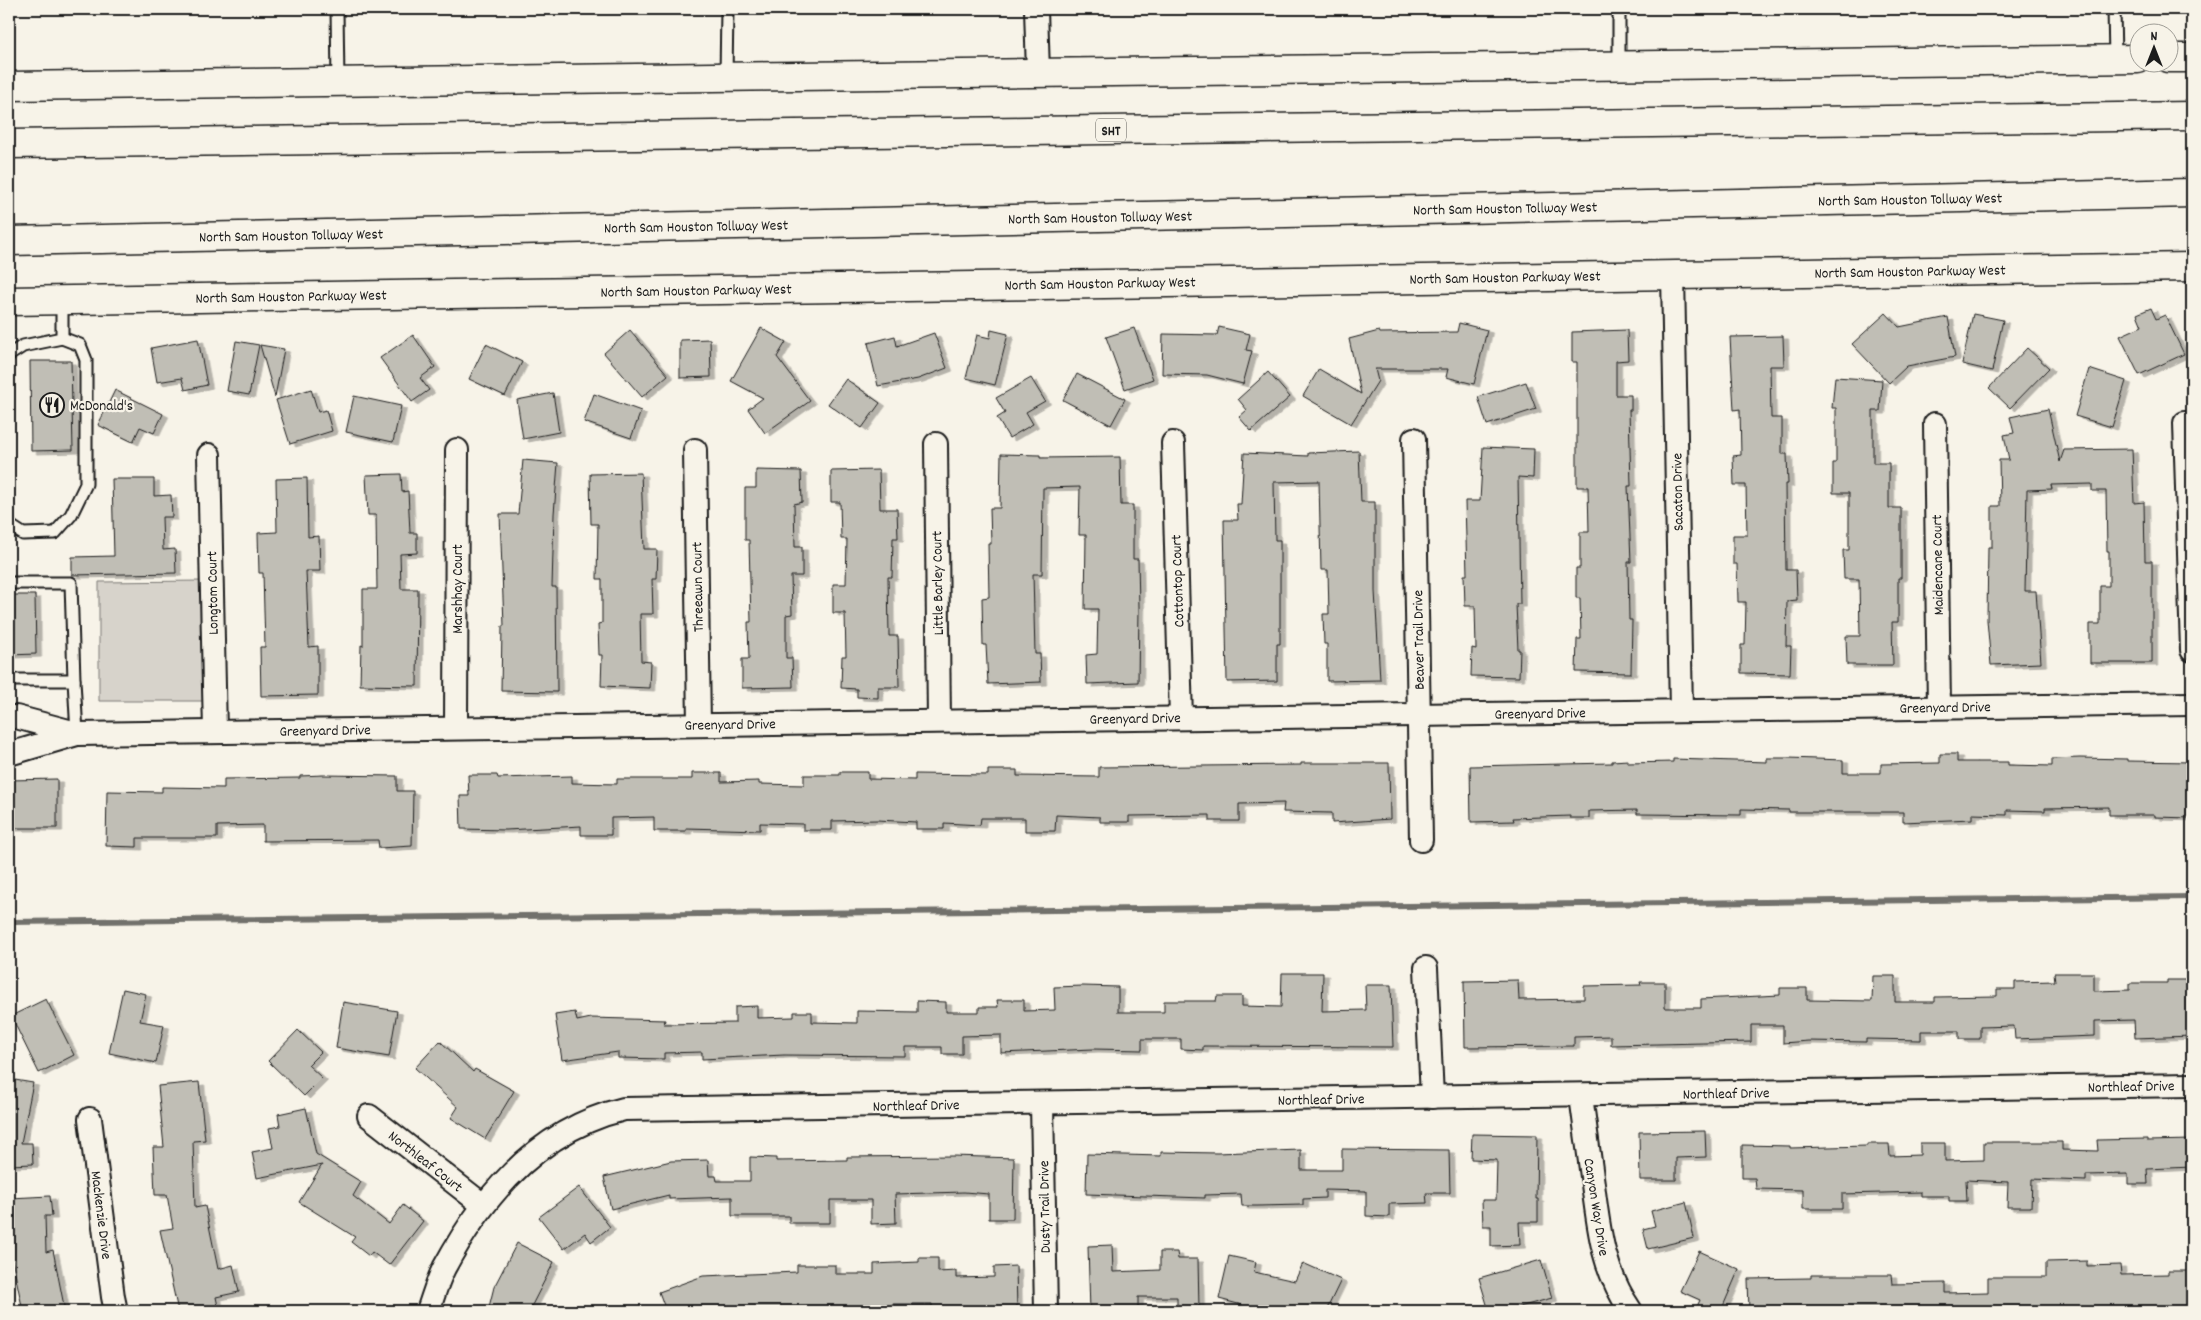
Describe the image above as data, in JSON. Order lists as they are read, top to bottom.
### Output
{
  "streets": {
    "main road": ["SHT", "North Sam Houston Tollway West", "North Sam Houston Parkway West"],
    "street": [
      "Sacaton Drive",
      "Maidencane Court",
      "Cottontop Court",
      "Little Barley Court",
      "Threeawn Court",
      "Marshhay Court",
      "Longtom Court",
      "Beaver Trail Drive",
      "Greenyard Drive",
      "Northleaf Drive",
      "Northleaf Court",
      "Dusty Trail Drive",
      "Canyon Way Drive",
      "Mackenzie Drive"
    ]
  },
  "crossings": [
    ["North Sam Houston Parkway West", "Sacaton Drive"],
    ["Sacaton Drive", "Greenyard Drive"],
    ["Maidencane Court", "Greenyard Drive"],
    ["Cottontop Court", "Greenyard Drive"],
    ["Little Barley Court", "Greenyard Drive"],
    ["Threeawn Court", "Greenyard Drive"],
    ["Marshhay Court", "Greenyard Drive"],
    ["Longtom Court", "Greenyard Drive"],
    ["Beaver Trail Drive", "Greenyard Drive"],
    ["Northleaf Drive", "Northleaf Court"],
    ["Northleaf Drive", "Dusty Trail Drive"],
    ["Northleaf Drive", "Canyon Way Drive"]
  ],
  "places": {
    "restaurant": ["McDonald's"]
  },
  "north": "top"
}
